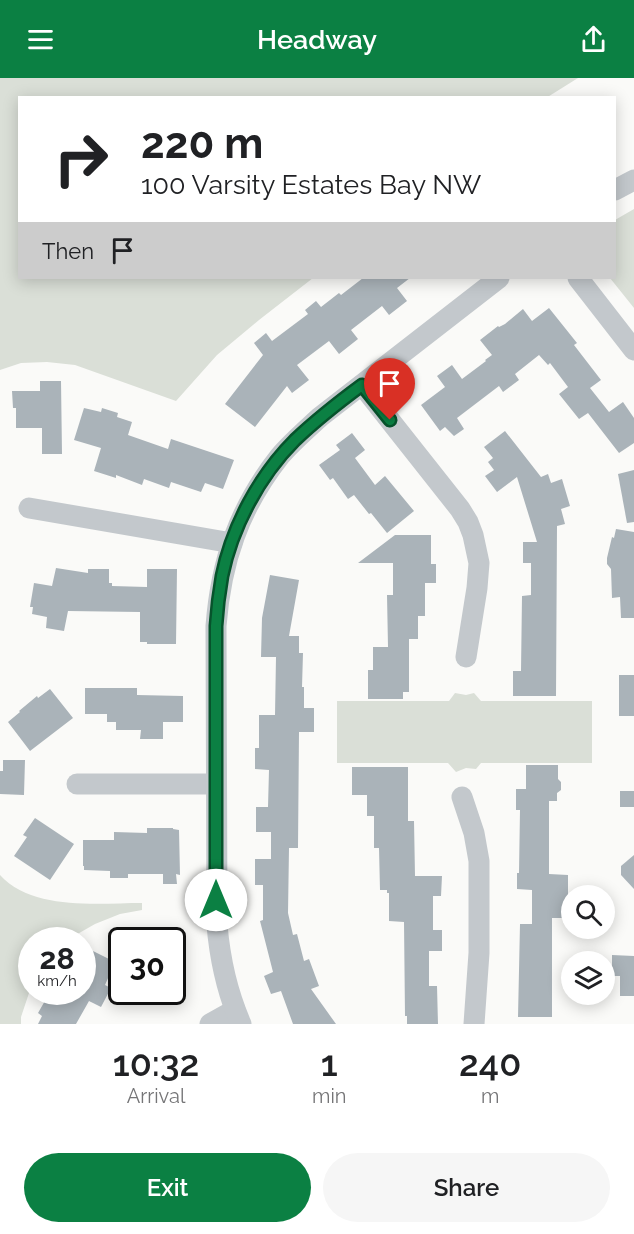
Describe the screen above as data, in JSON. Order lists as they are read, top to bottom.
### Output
{
  "page": {
    "header": "Headway",
    "turn": ["220 m", "100 Varsity Estates Bay NW"],
    "then": "Then",
    "speed": "28 km/h",
    "limit": "30",
    "eta": [
      "10:32",
      "Arrival",
      "1",
      "min",
      "240",
      "m"
    ],
    "buttons": ["Exit", "Share"]
  }
}
